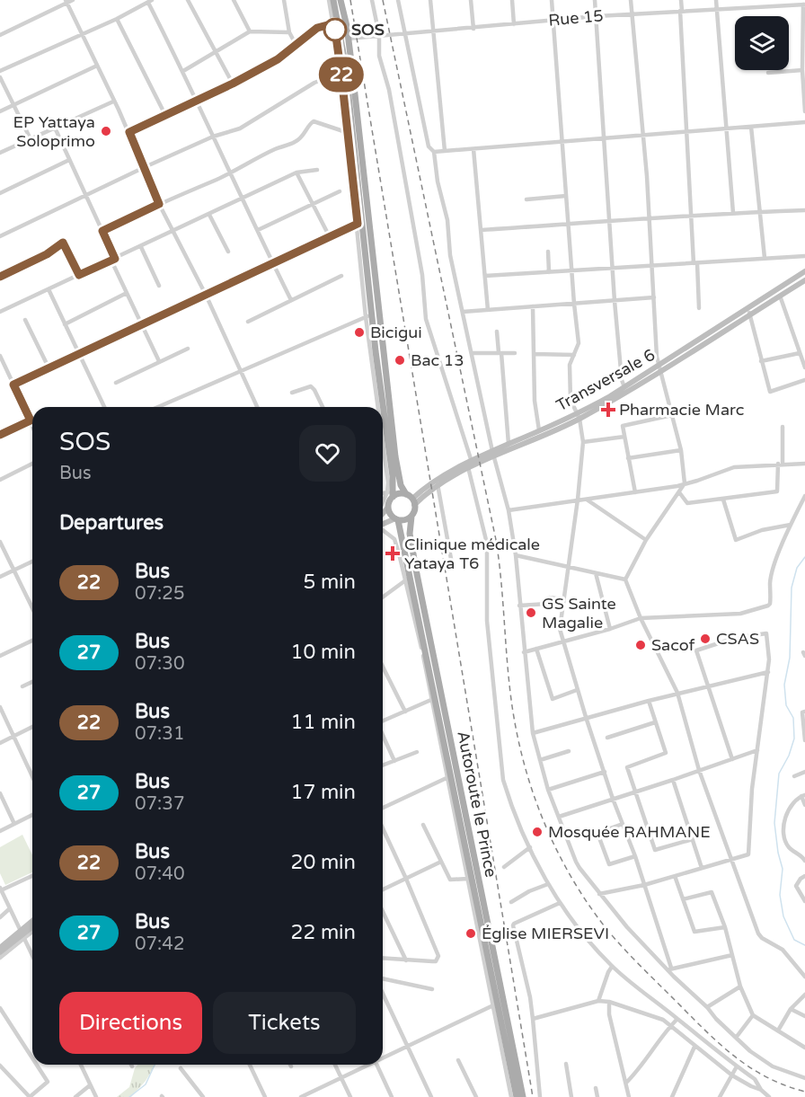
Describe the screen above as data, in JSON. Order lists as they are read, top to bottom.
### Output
{
  "streets": {
    "main road": ["Transversale 6", "Autoroute le Prince"],
    "street": ["Rue 15"]
  },
  "crossings": [
    ["Transversale 6", "Autoroute le Prince"]
  ],
  "places": {
    "other": [
      "SOS",
      "EP Yattaya Soloprimo",
      "Bicigui",
      "Bac 13",
      "GS Sainte Magalie",
      "CSAS",
      "Sacof",
      "Mosquée RAHMANE",
      "Église MIERSEVI"
    ],
    "health": ["Pharmacie Marc", "Clinique médicale Yataya T6"]
  },
  "lines": ["bus line 22"],
  "page": {
    "on_map": "22",
    "heading": [
      ["SOS", "Bus"],
      "Departures"
    ],
    "list": [
      {
        "mark": "22",
        "name": "Bus",
        "note": "07:25",
        "value": "5 min"
      },
      {
        "mark": "27",
        "name": "Bus",
        "note": "07:30",
        "value": "10 min"
      },
      {
        "mark": "22",
        "name": "Bus",
        "note": "07:31",
        "value": "11 min"
      },
      {
        "mark": "27",
        "name": "Bus",
        "note": "07:37",
        "value": "17 min"
      },
      {
        "mark": "22",
        "name": "Bus",
        "note": "07:40",
        "value": "20 min"
      },
      {
        "mark": "27",
        "name": "Bus",
        "note": "07:42",
        "value": "22 min"
      }
    ],
    "buttons": ["Directions", "Tickets"]
  }
}
